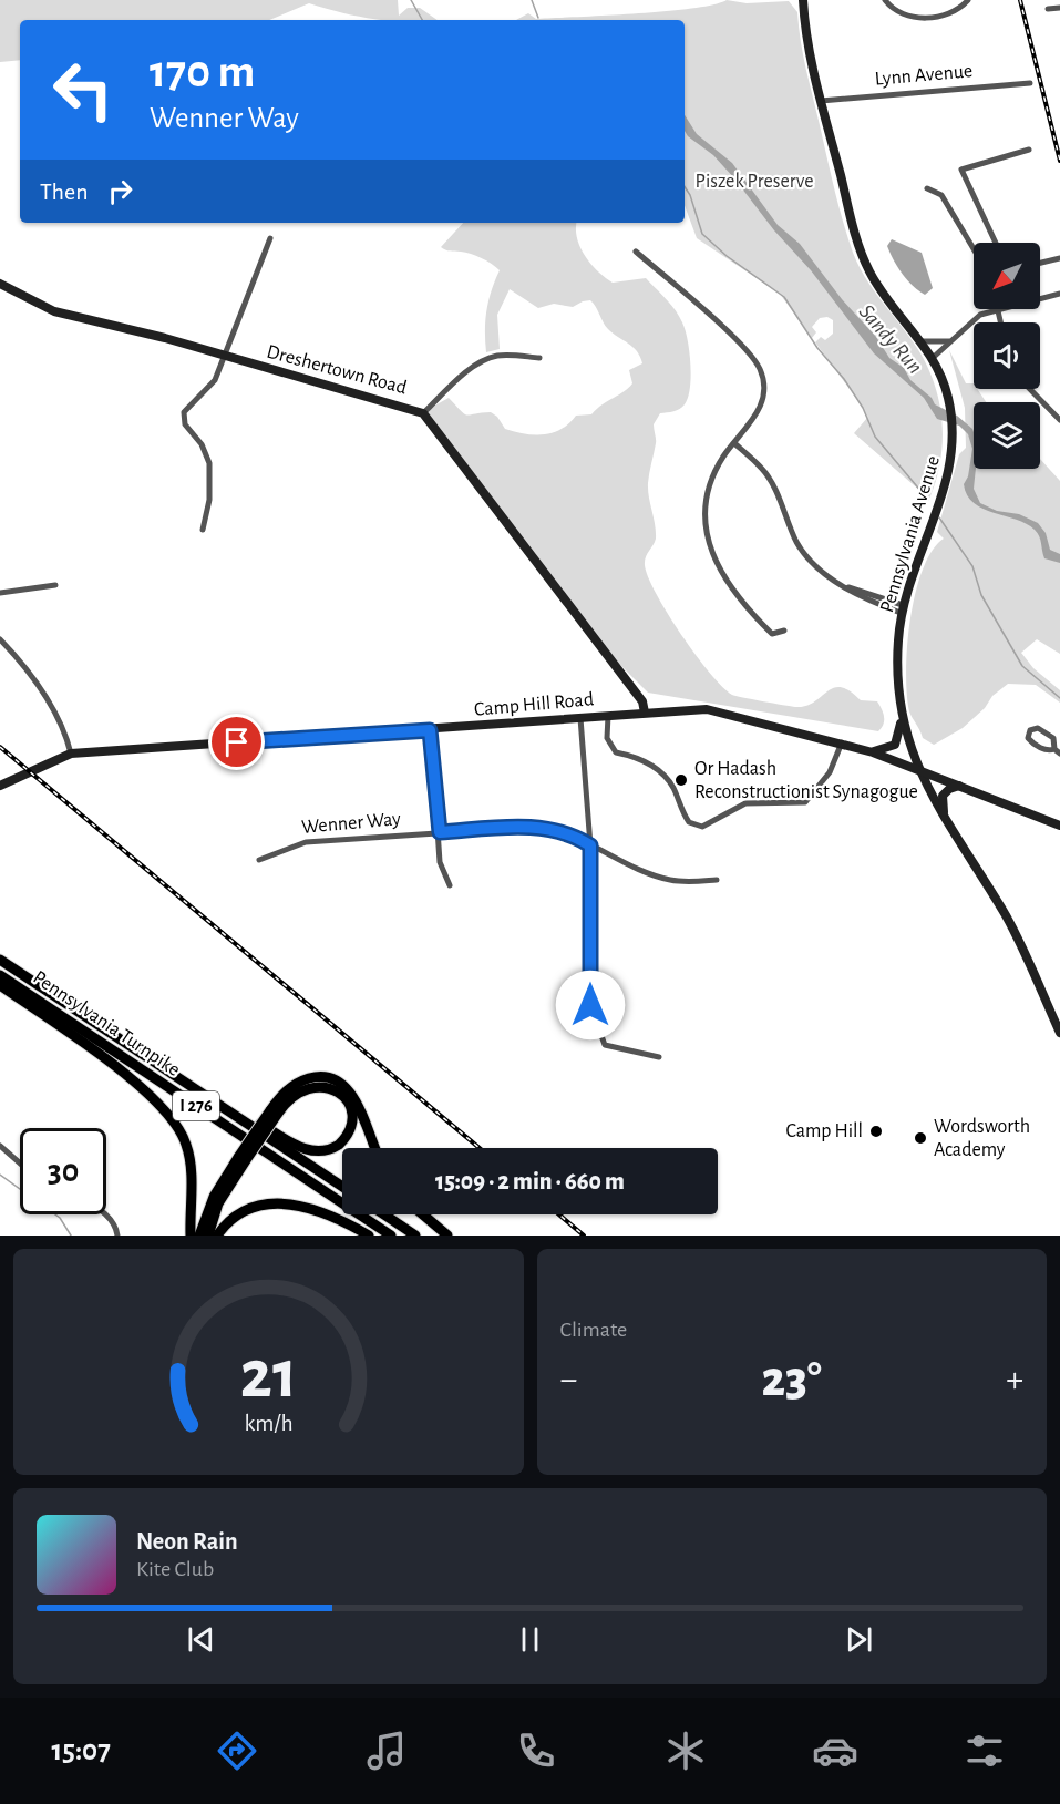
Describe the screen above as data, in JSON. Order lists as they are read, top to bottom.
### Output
{
  "streets": {
    "highway": ["Pennsylvania Turnpike", "I 276"],
    "street": [
      "Lynn Avenue",
      "Dreshertown Road",
      "Pennsylvania Avenue",
      "Camp Hill Road",
      "Wenner Way"
    ]
  },
  "crossings": [
    ["Lynn Avenue", "Pennsylvania Avenue"],
    ["Dreshertown Road", "Camp Hill Road"],
    ["Pennsylvania Avenue", "Camp Hill Road"]
  ],
  "water": ["Sandy Run"],
  "parks": ["Piszek Preserve"],
  "places": ["Or Hadash Reconstructionist Synagogue", "Camp Hill", "Wordsworth Academy"],
  "north": "bottom left",
  "page": {
    "turn": ["170 m", "Wenner Way"],
    "then": "Then",
    "limit": "30",
    "trip": "15:09 · 2 min · 660 m",
    "tile": "Climate",
    "heat": ["−", "23°", "+"],
    "song": ["Neon Rain", "Kite Club"],
    "tabs": "15:07",
    "gauge": ["21", "km/h"]
  }
}
